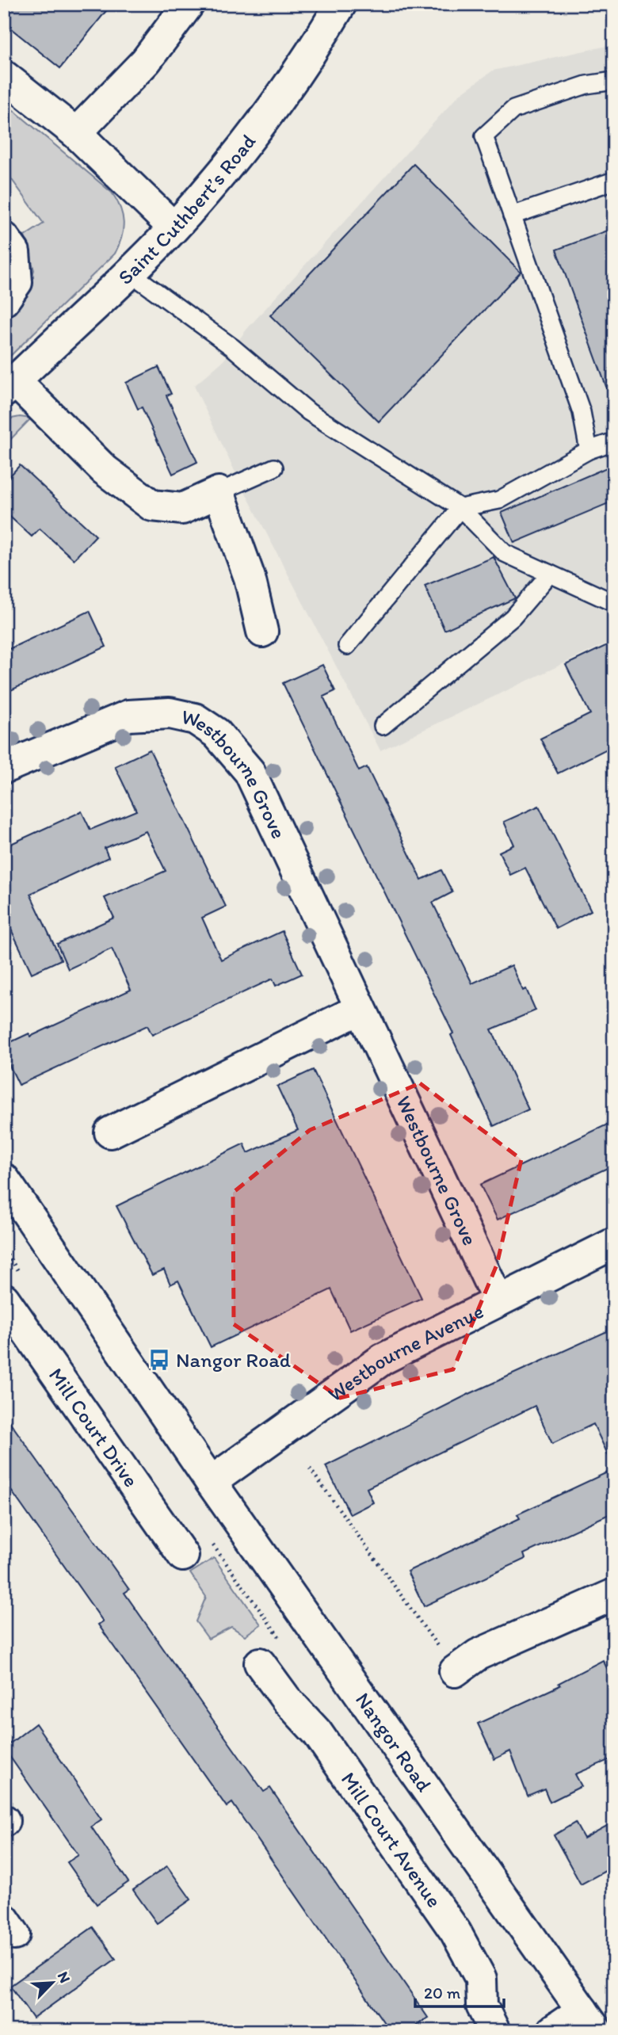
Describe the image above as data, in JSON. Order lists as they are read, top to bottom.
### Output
{
  "streets": {
    "street": [
      "Saint Cuthbert’s Road",
      "Westbourne Grove",
      "Westbourne Avenue",
      "Mill Court Drive",
      "Nangor Road",
      "Mill Court Avenue"
    ]
  },
  "crossings": [
    ["Westbourne Grove", "Westbourne Avenue"],
    ["Westbourne Avenue", "Nangor Road"]
  ],
  "places": {
    "bus stop": ["Nangor Road"]
  },
  "scale_bar": "20 m",
  "north": "top right"
}
